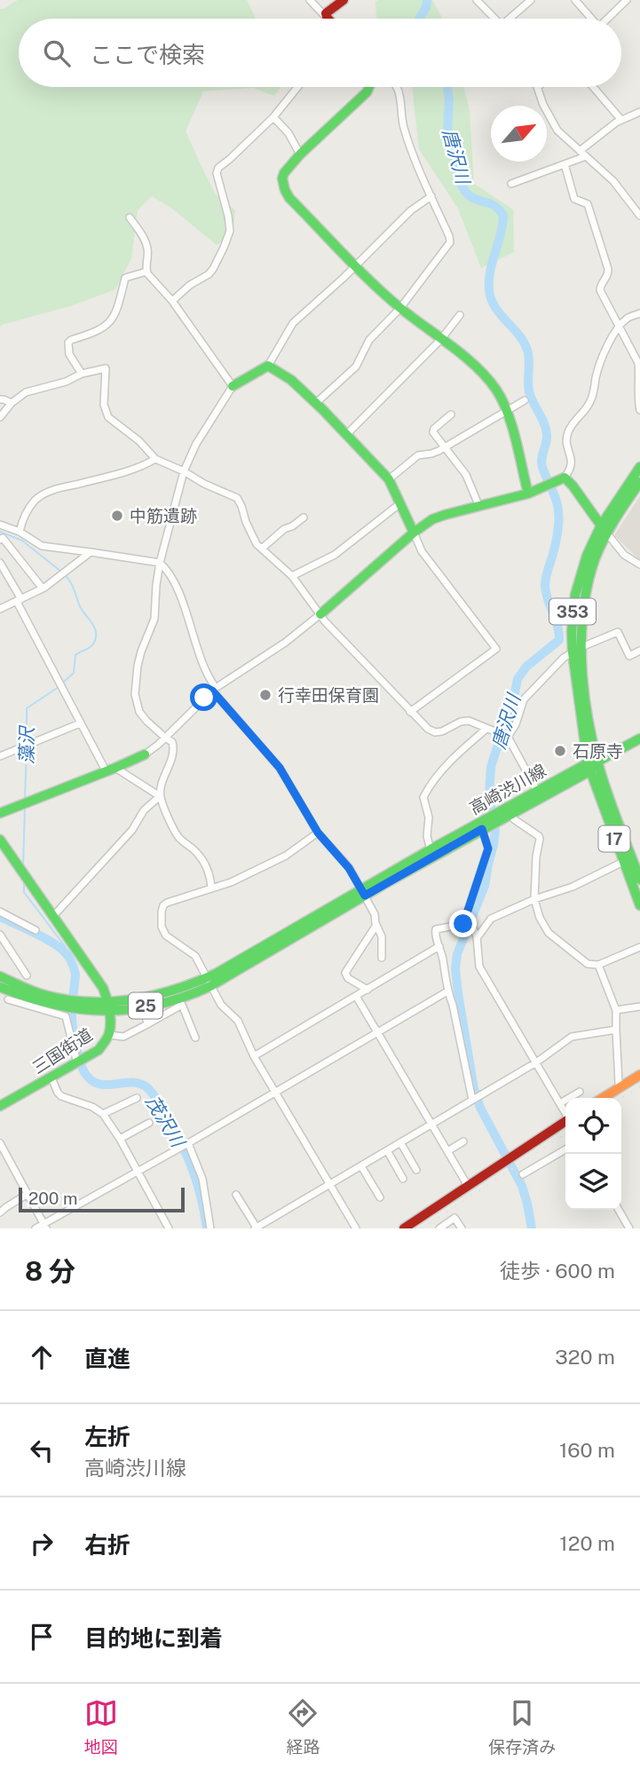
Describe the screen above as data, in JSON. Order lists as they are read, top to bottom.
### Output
{
  "streets": {
    "main road": [
      "353",
      "高崎渋川線",
      "17",
      "25",
      "三国街道"
    ]
  },
  "crossings": [
    ["353", "高崎渋川線"],
    ["353", "17"],
    ["353", "25"],
    ["高崎渋川線", "17"],
    ["高崎渋川線", "25"],
    ["17", "25"],
    ["25", "三国街道"]
  ],
  "water": ["唐沢川", "藻沢", "茂沢川"],
  "places": ["中筋遺跡", "行幸田保育園", "石原寺"],
  "scale_bar": "200 m",
  "north": "top right",
  "page": {
    "search": "ここで検索",
    "scale": "200 m",
    "heading": ["8 分", "徒歩 · 600 m"],
    "list": [
      ["直進", "320 m"],
      ["左折", "高崎渋川線", "160 m"],
      ["右折", "120 m"],
      "目的地に到着"
    ],
    "nav": ["地図", "経路", "保存済み"]
  }
}
